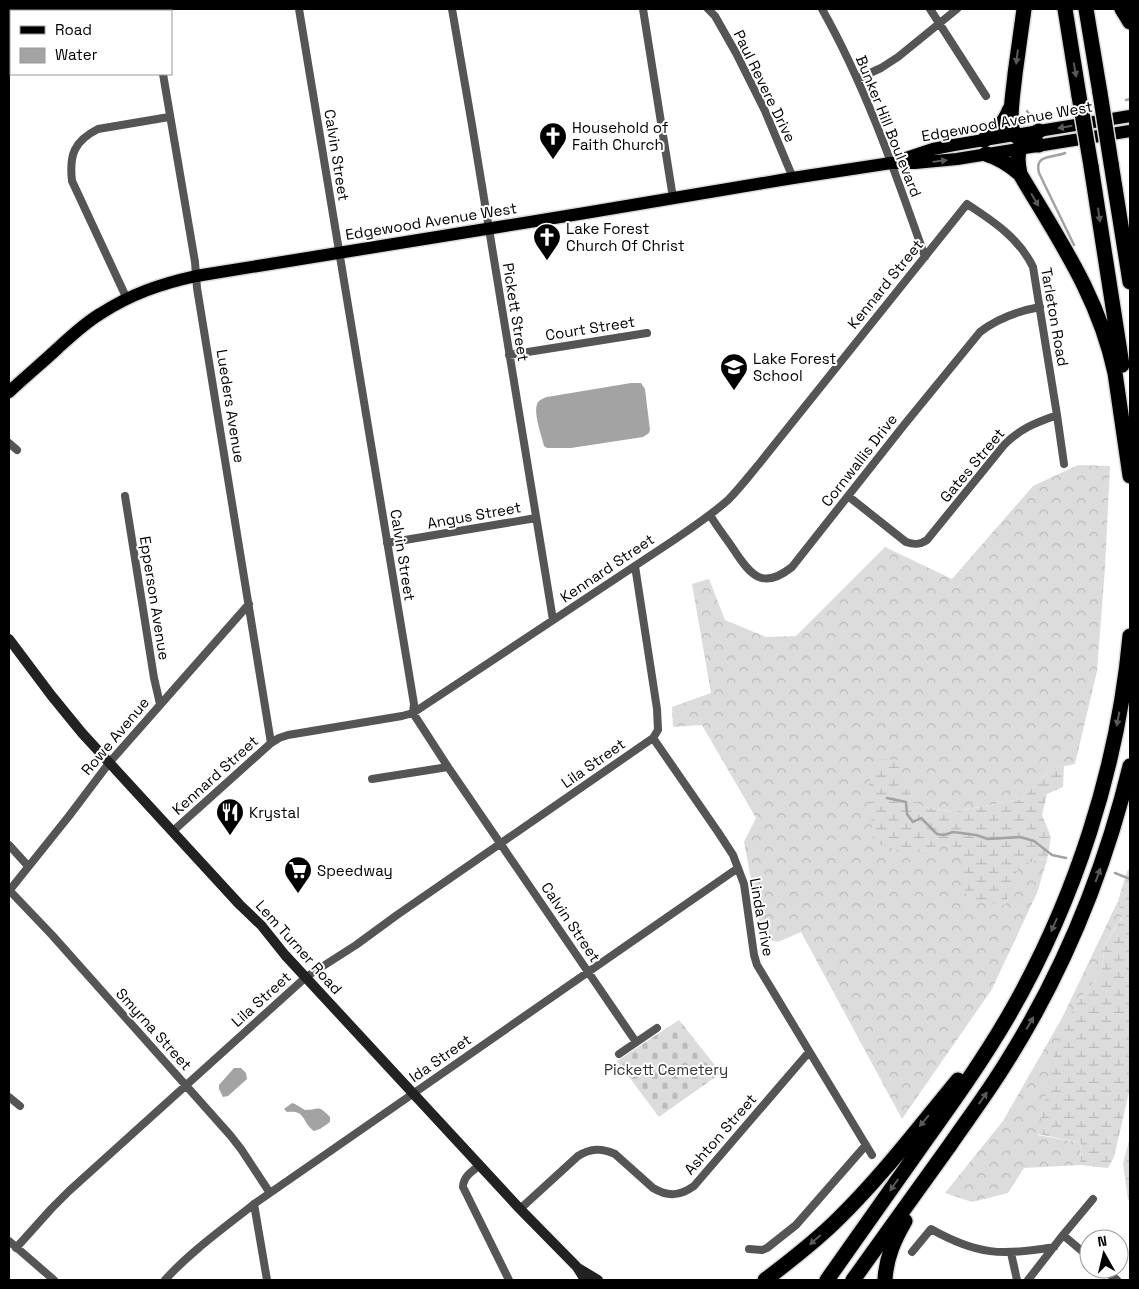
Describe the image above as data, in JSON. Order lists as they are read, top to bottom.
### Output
{
  "streets": {
    "main road": ["Edgewood Avenue West", "Lem Turner Road"],
    "street": [
      "Paul Revere Drive",
      "Bunker Hill Boulevard",
      "Calvin Street",
      "Kennard Street",
      "Pickett Street",
      "Tarleton Road",
      "Court Street",
      "Lueders Avenue",
      "Cornwallis Drive",
      "Gates Street",
      "Angus Street",
      "Epperson Avenue",
      "Rowe Avenue",
      "Lila Street",
      "Linda Drive",
      "Smyrna Street",
      "Ida Street",
      "Ashton Street"
    ]
  },
  "crossings": [
    ["Paul Revere Drive", "Edgewood Avenue West"],
    ["Edgewood Avenue West", "Bunker Hill Boulevard"],
    ["Edgewood Avenue West", "Calvin Street"],
    ["Edgewood Avenue West", "Pickett Street"],
    ["Edgewood Avenue West", "Lueders Avenue"],
    ["Bunker Hill Boulevard", "Kennard Street"],
    ["Calvin Street", "Kennard Street"],
    ["Calvin Street", "Angus Street"],
    ["Calvin Street", "Lila Street"],
    ["Calvin Street", "Ida Street"],
    ["Kennard Street", "Pickett Street"],
    ["Kennard Street", "Tarleton Road"],
    ["Kennard Street", "Lueders Avenue"],
    ["Kennard Street", "Cornwallis Drive"],
    ["Kennard Street", "Lem Turner Road"],
    ["Pickett Street", "Court Street"],
    ["Pickett Street", "Angus Street"],
    ["Tarleton Road", "Cornwallis Drive"],
    ["Tarleton Road", "Gates Street"],
    ["Lueders Avenue", "Rowe Avenue"],
    ["Cornwallis Drive", "Gates Street"],
    ["Epperson Avenue", "Rowe Avenue"],
    ["Rowe Avenue", "Lem Turner Road"],
    ["Rowe Avenue", "Smyrna Street"],
    ["Lila Street", "Linda Drive"],
    ["Lila Street", "Lem Turner Road"],
    ["Lila Street", "Smyrna Street"],
    ["Linda Drive", "Ida Street"],
    ["Linda Drive", "Ashton Street"],
    ["Lem Turner Road", "Ida Street"],
    ["Lem Turner Road", "Ashton Street"],
    ["Smyrna Street", "Ida Street"]
  ],
  "parks": ["Pickett Cemetery"],
  "places": {
    "church": ["Household of Faith Church", "Lake Forest Church Of Christ"],
    "school or university": ["Lake Forest School"],
    "restaurant": ["Krystal"],
    "supermarket": ["Speedway"]
  },
  "legend": ["Road", "Water"],
  "north": "top"
}
